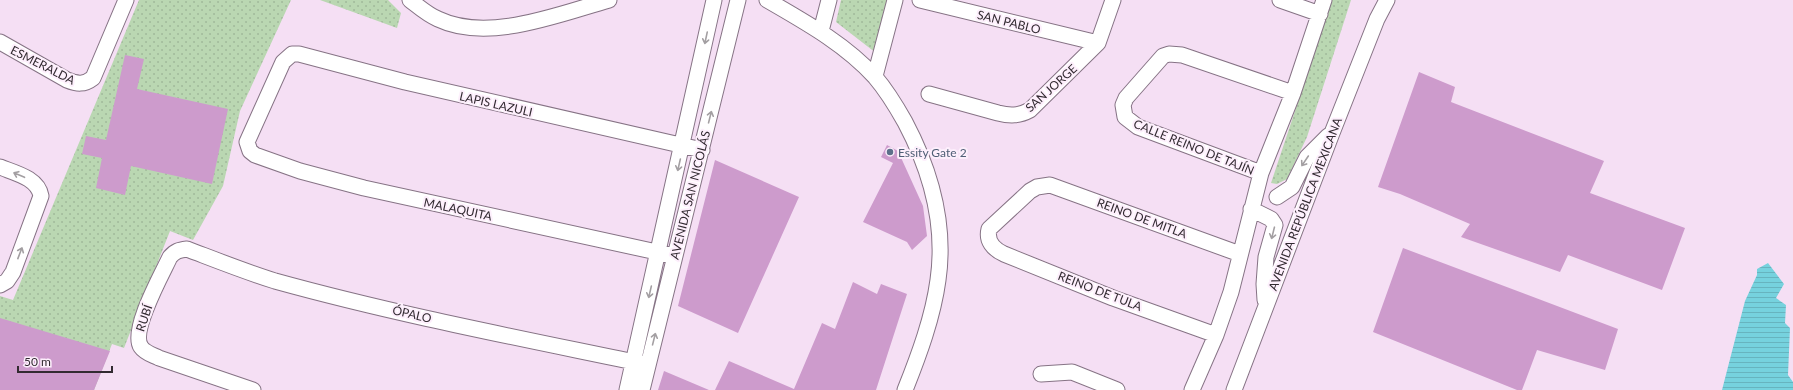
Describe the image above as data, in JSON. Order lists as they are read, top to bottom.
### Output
{
  "streets": {
    "street": [
      "SAN PABLO",
      "ESMERALDA",
      "SAN JORGE",
      "LAPIS LAZULI",
      "CALLE REINO DE TAJÍN",
      "AVENIDA SAN NICOLÁS",
      "AVENIDA REPÚBLICA MEXICANA",
      "MALAQUITA",
      "REINO DE MITLA",
      "REINO DE TULA",
      "ÓPALO",
      "RUBÍ"
    ]
  },
  "crossings": [
    ["SAN PABLO", "SAN JORGE"],
    ["LAPIS LAZULI", "AVENIDA SAN NICOLÁS"],
    ["LAPIS LAZULI", "MALAQUITA"],
    ["AVENIDA SAN NICOLÁS", "MALAQUITA"],
    ["AVENIDA SAN NICOLÁS", "ÓPALO"],
    ["REINO DE MITLA", "REINO DE TULA"],
    ["ÓPALO", "RUBÍ"]
  ],
  "places": ["Essity Gate 2"],
  "scale_bar": "50 m"
}
